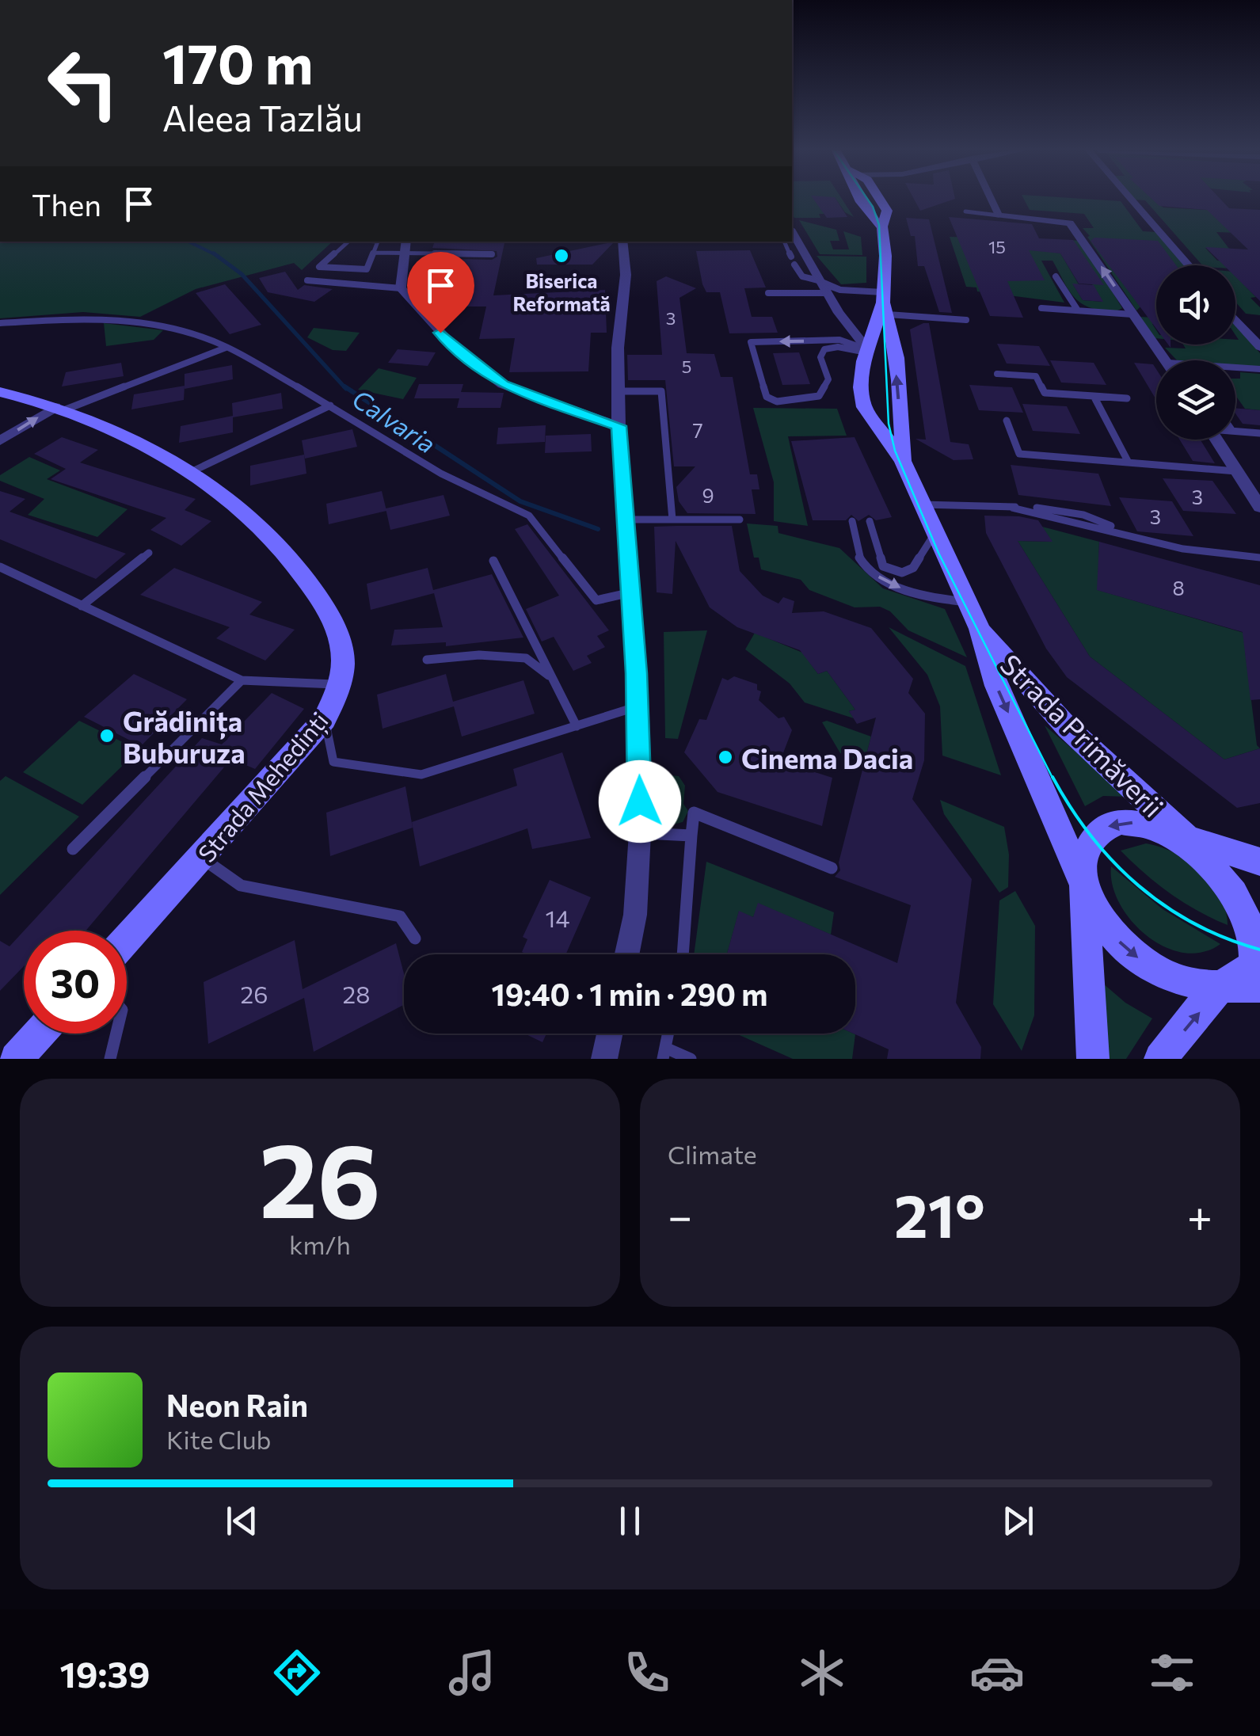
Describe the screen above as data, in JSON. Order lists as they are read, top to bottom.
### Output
{
  "streets": {
    "main road": ["Strada Primăverii", "Strada Mehedinți"]
  },
  "water": ["Calvaria"],
  "places": ["Biserica Reformată", "Grădinița Buburuza", "Cinema Dacia"],
  "house_numbers": [
    "15",
    "3",
    "5",
    "7",
    "9",
    "3",
    "3",
    "8",
    "14",
    "26",
    "28"
  ],
  "page": {
    "turn": ["170 m", "Aleea Tazlău"],
    "then": "Then",
    "limit": "30",
    "trip": "19:40 · 1 min · 290 m",
    "tile": [
      ["26", "km/h"],
      "Climate"
    ],
    "heat": ["−", "21°", "+"],
    "song": ["Neon Rain", "Kite Club"],
    "tabs": "19:39"
  }
}
